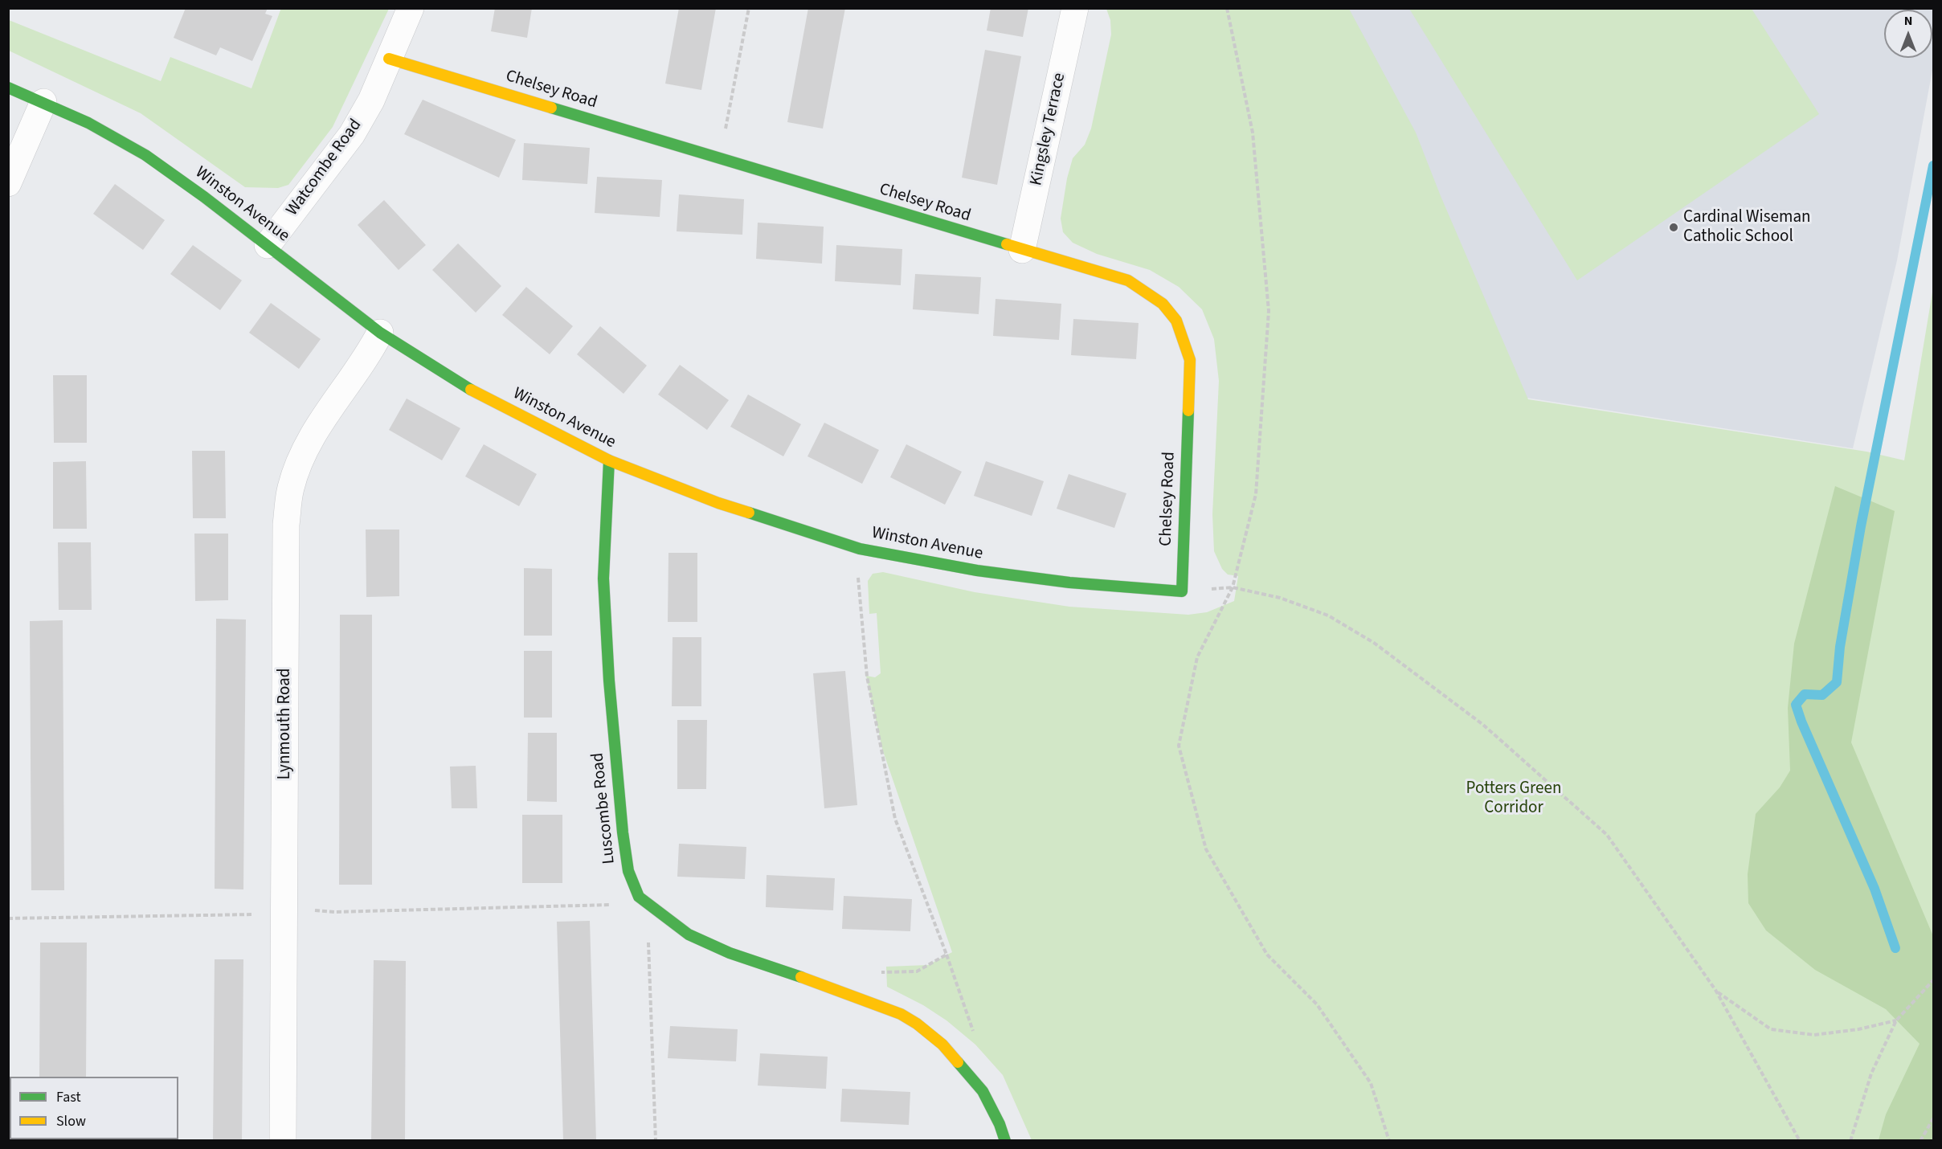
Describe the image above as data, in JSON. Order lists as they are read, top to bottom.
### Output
{
  "streets": {
    "street": [
      "Chelsey Road",
      "Kingsley Terrace",
      "Watcombe Road",
      "Winston Avenue",
      "Lynmouth Road",
      "Luscombe Road"
    ]
  },
  "crossings": [
    ["Chelsey Road", "Kingsley Terrace"],
    ["Chelsey Road", "Watcombe Road"],
    ["Chelsey Road", "Winston Avenue"],
    ["Watcombe Road", "Winston Avenue"],
    ["Winston Avenue", "Lynmouth Road"],
    ["Winston Avenue", "Luscombe Road"]
  ],
  "parks": ["Potters Green Corridor"],
  "places": ["Cardinal Wiseman Catholic School"],
  "legend": ["Fast", "Slow"],
  "north": "top"
}
